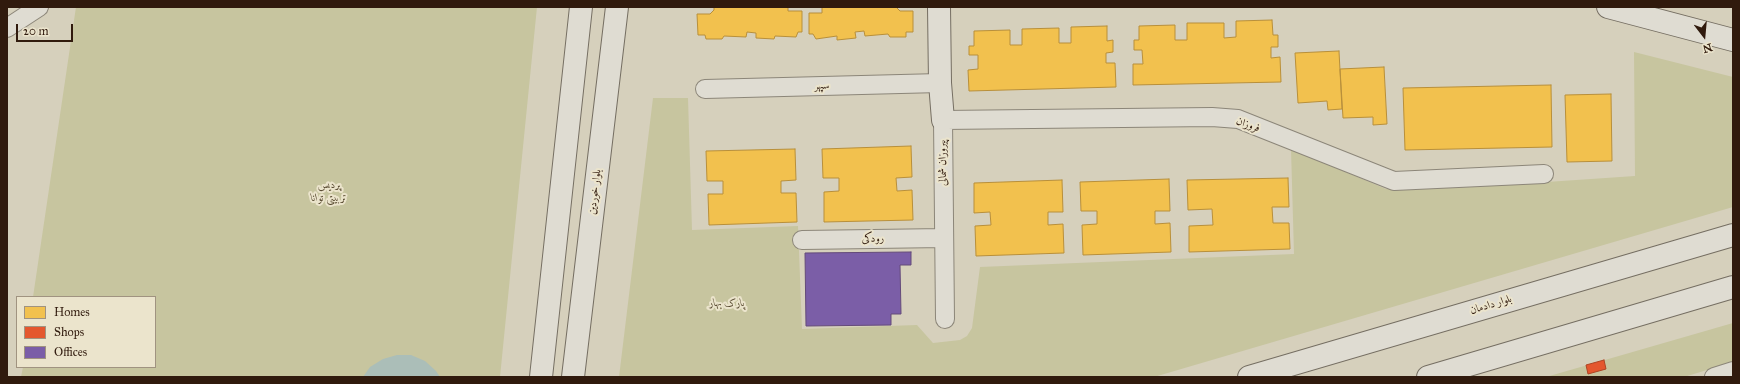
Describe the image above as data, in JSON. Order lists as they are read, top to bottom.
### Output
{
  "streets": {
    "main road": ["پیروزان شمالی", "بلوار خوردین", "بلوار دادمان"],
    "street": ["سپهر", "فروزان", "رودکی"]
  },
  "crossings": [
    ["سپهر", "پیروزان شمالی"],
    ["فروزان", "پیروزان شمالی"],
    ["پیروزان شمالی", "رودکی"]
  ],
  "parks": ["پردیس تربیتی توانا", "پارک بهار"],
  "legend": ["Homes", "Shops", "Offices"],
  "scale_bar": "20 m",
  "north": "bottom"
}
